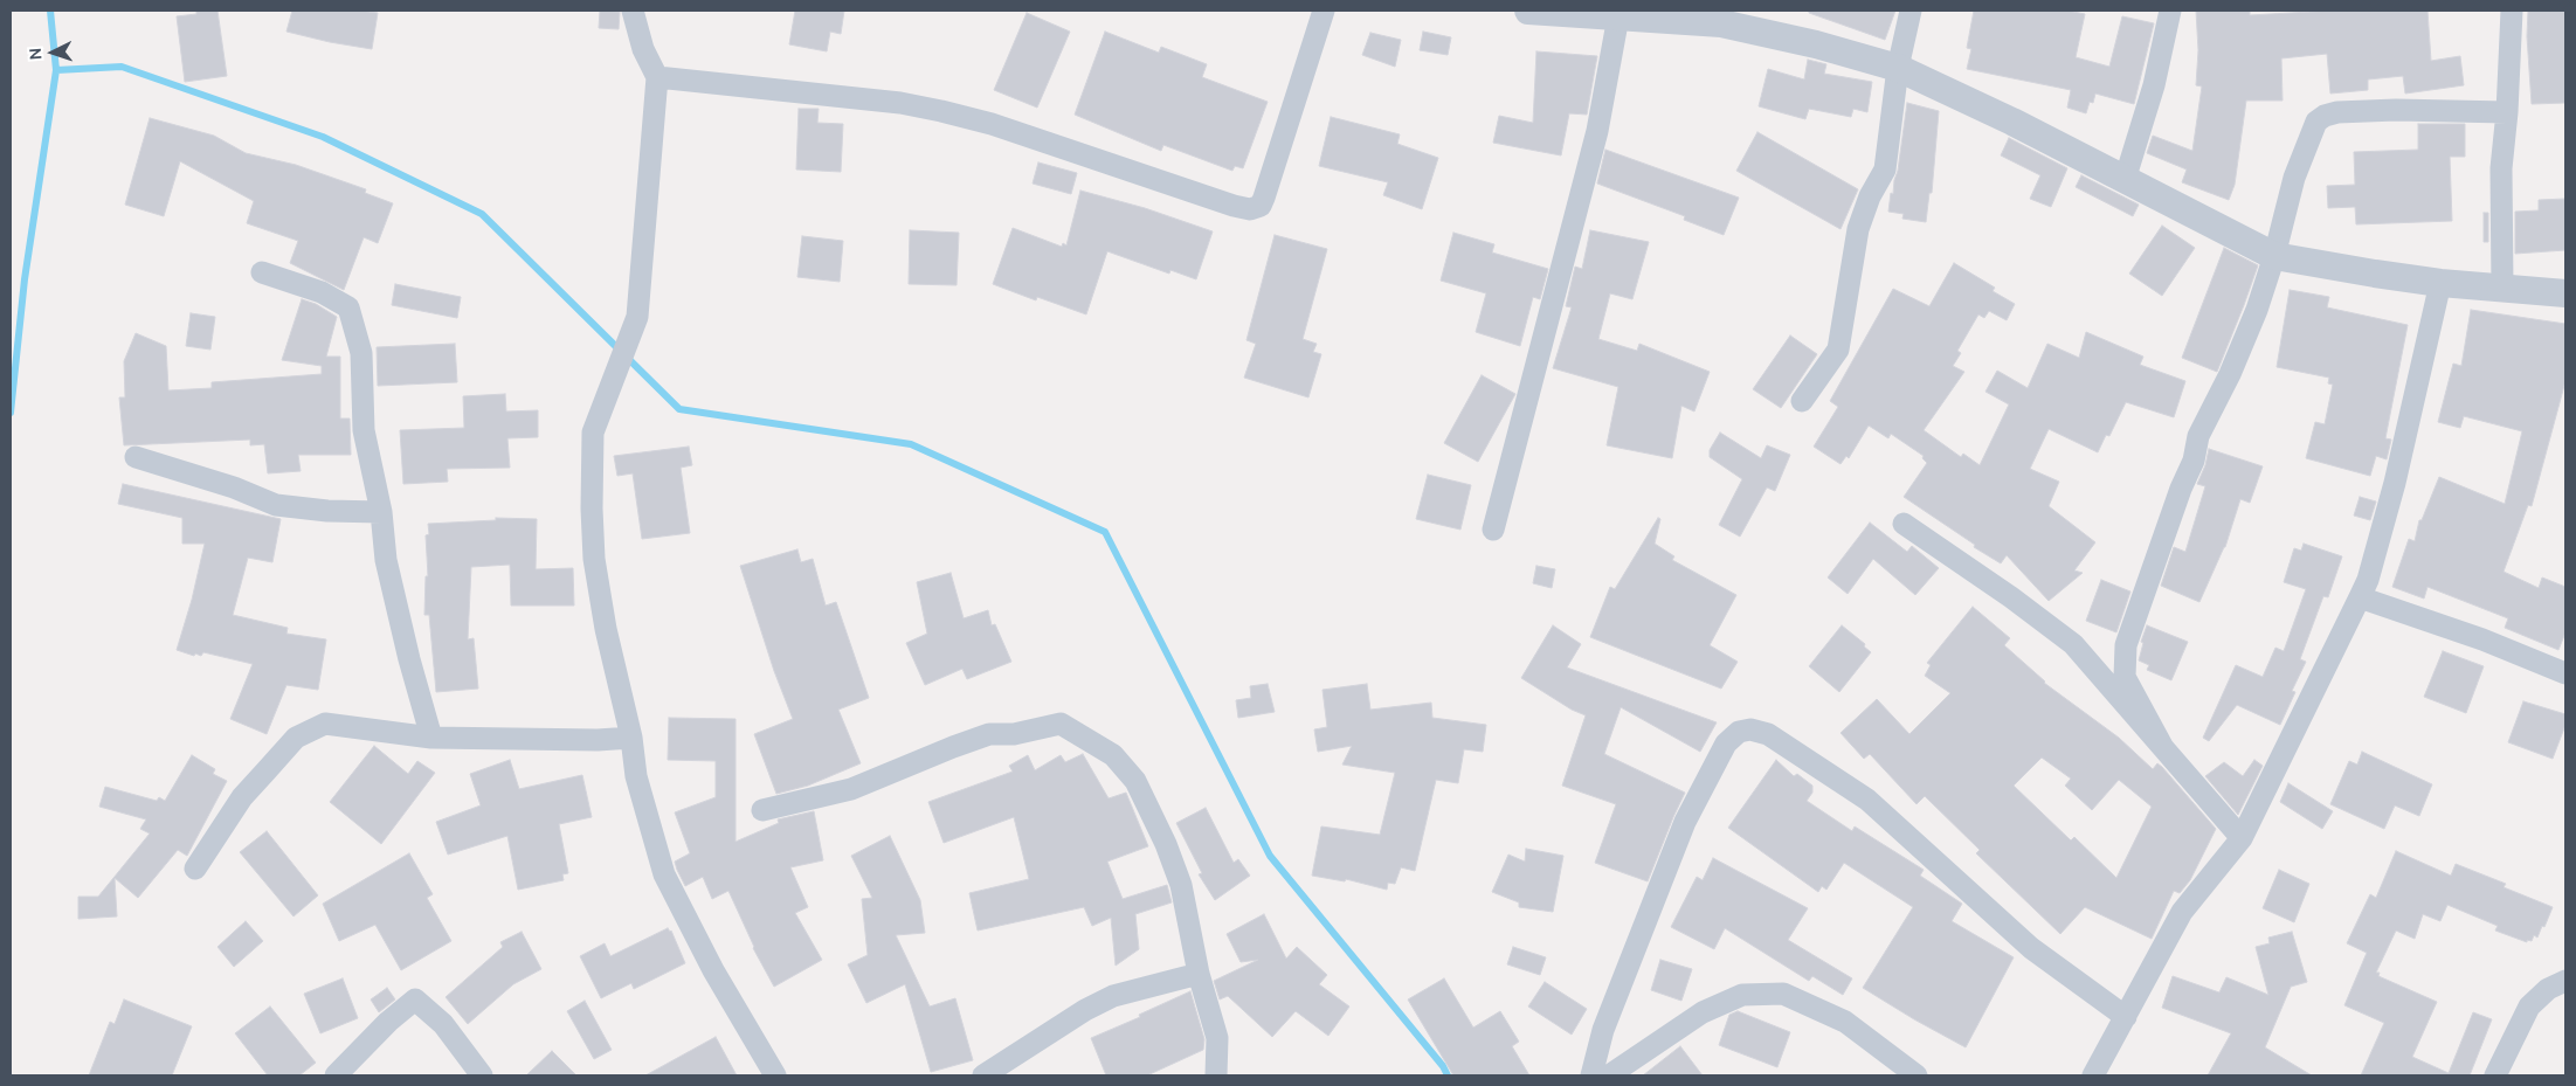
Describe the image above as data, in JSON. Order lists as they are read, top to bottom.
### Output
{
  "north": "left"
}
